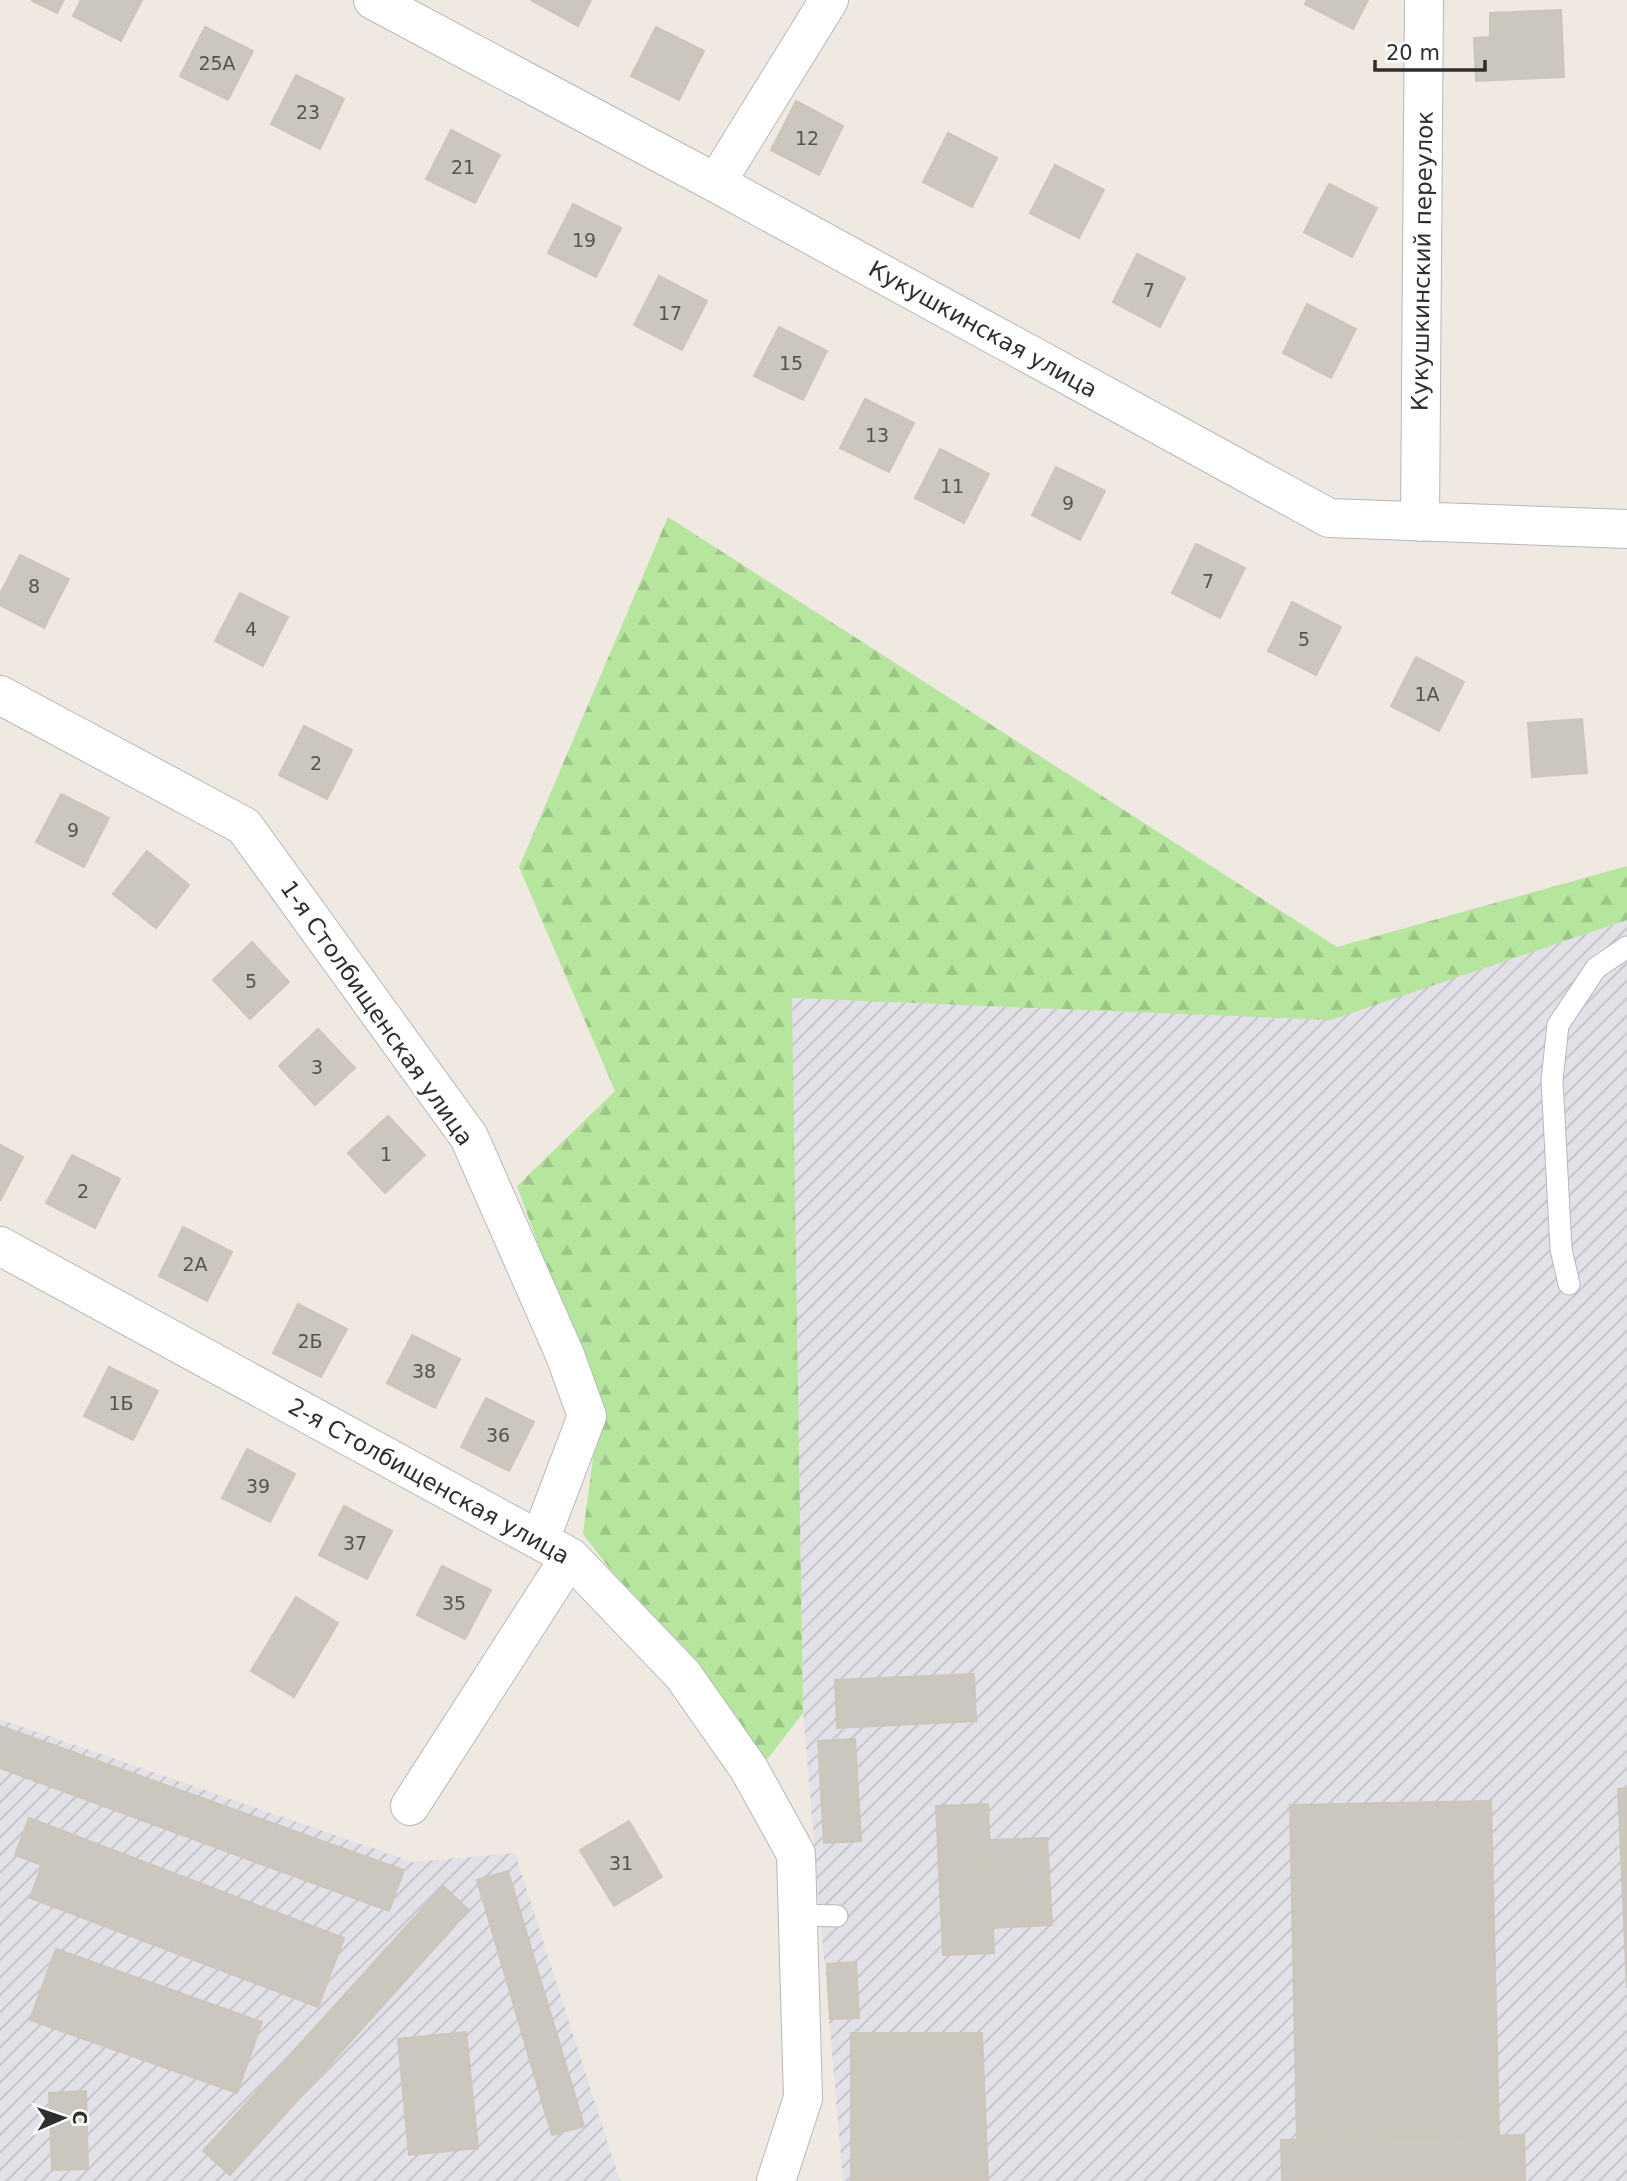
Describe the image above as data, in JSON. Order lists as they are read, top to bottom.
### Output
{
  "streets": {
    "street": [
      "Кукушкинский переулок",
      "Кукушкинская улица",
      "1-я Столбищенская улица",
      "2-я Столбищенская улица"
    ]
  },
  "crossings": [
    ["Кукушкинский переулок", "Кукушкинская улица"],
    ["1-я Столбищенская улица", "2-я Столбищенская улица"]
  ],
  "house_numbers": [
    "25А",
    "23",
    "12",
    "21",
    "19",
    "7",
    "17",
    "15",
    "13",
    "11",
    "9",
    "7",
    "8",
    "4",
    "5",
    "1А",
    "2",
    "9",
    "5",
    "3",
    "1",
    "2",
    "2А",
    "2Б",
    "38",
    "1Б",
    "36",
    "39",
    "37",
    "35",
    "31"
  ],
  "scale_bar": "20 m",
  "north": "right"
}
